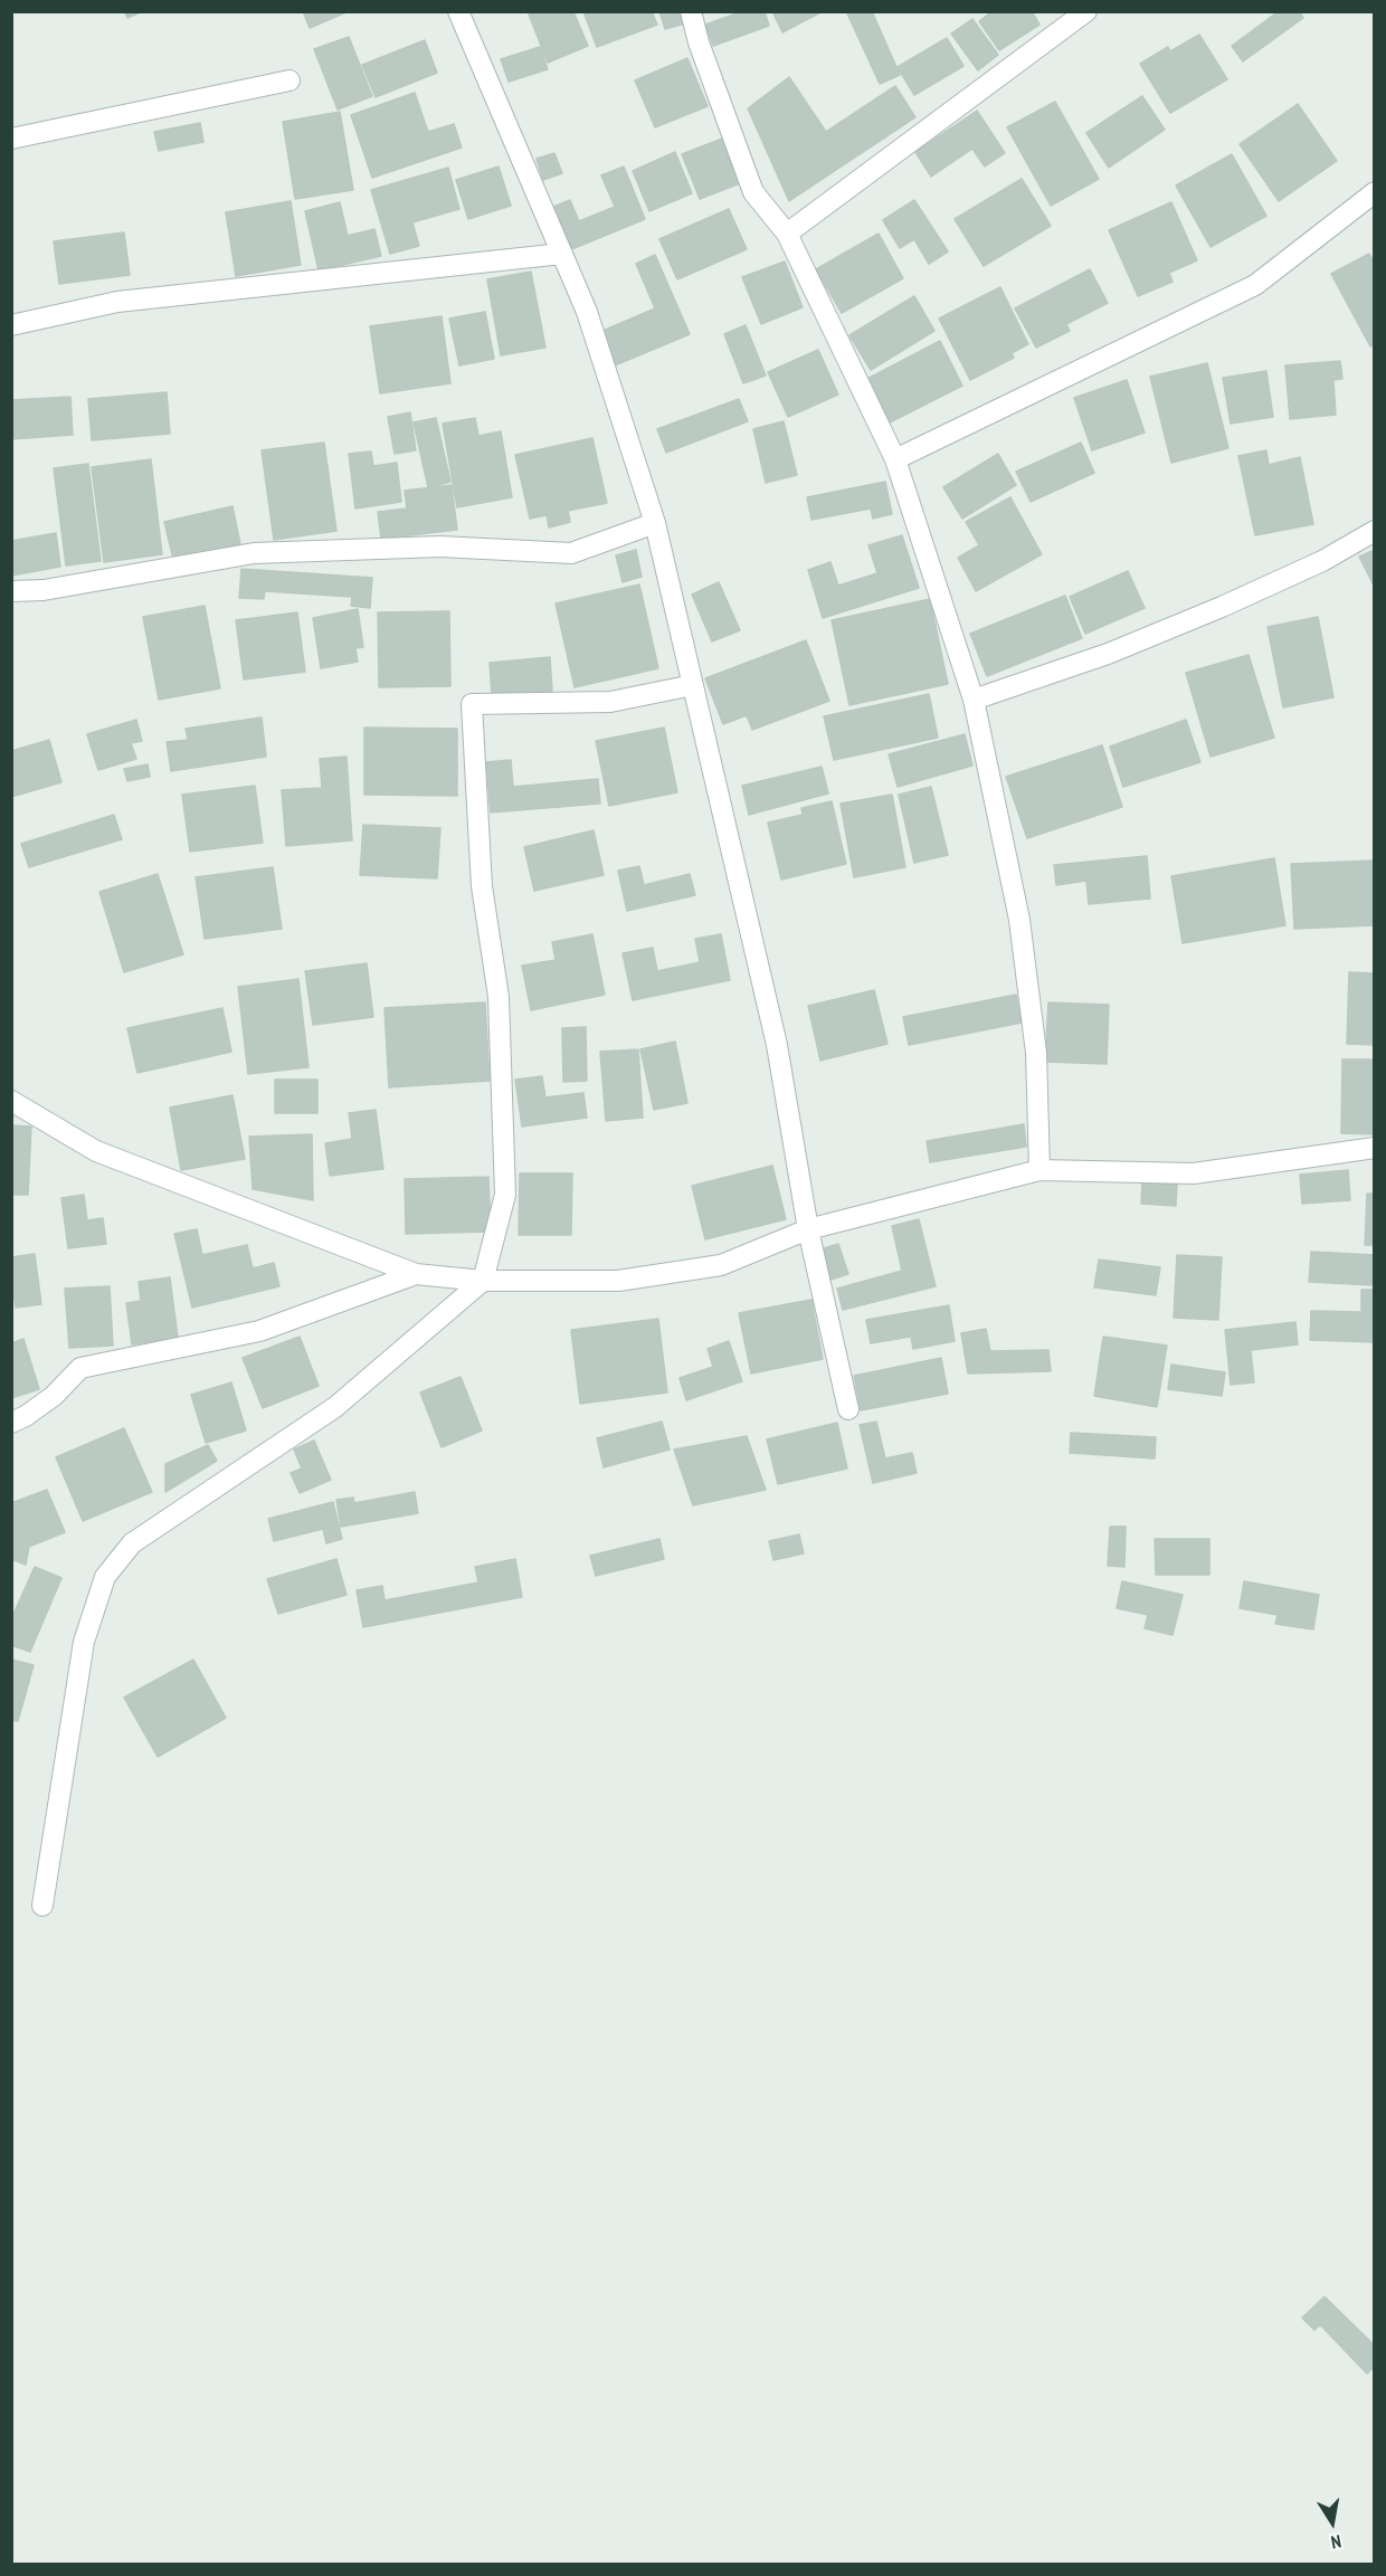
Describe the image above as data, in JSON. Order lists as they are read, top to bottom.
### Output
{
  "north": "bottom"
}
